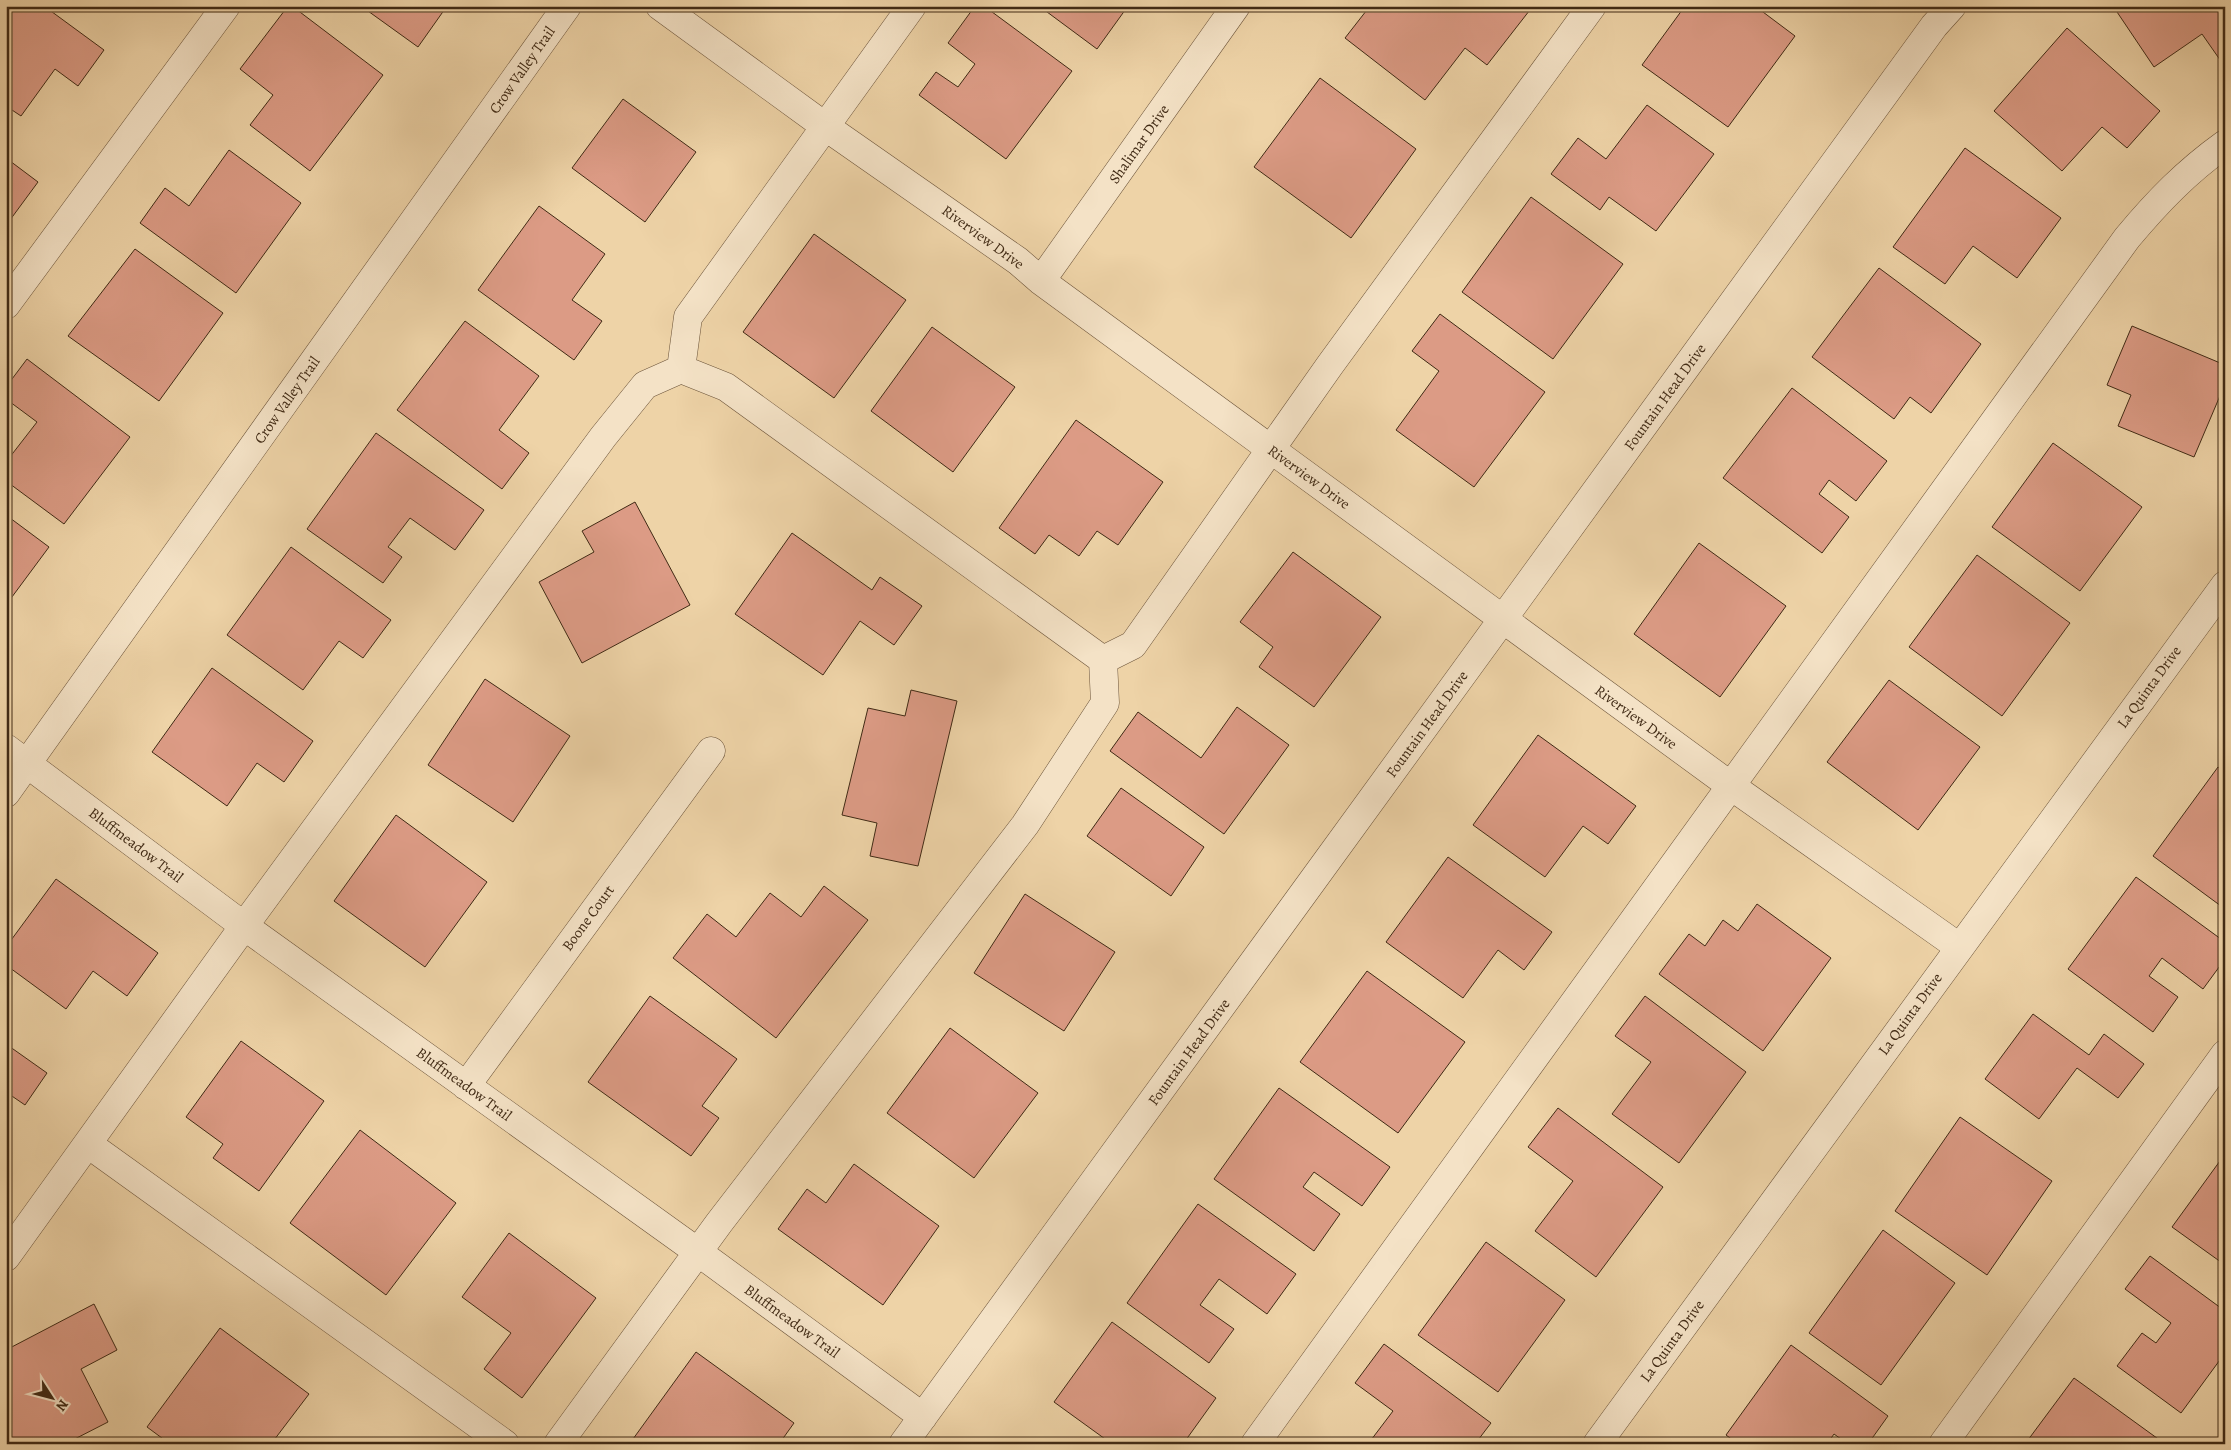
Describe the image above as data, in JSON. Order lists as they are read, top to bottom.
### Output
{
  "streets": {
    "street": [
      "Crow Valley Trail",
      "Shalimar Drive",
      "Riverview Drive",
      "Fountain Head Drive",
      "La Quinta Drive",
      "Bluffmeadow Trail",
      "Boone Court"
    ]
  },
  "crossings": [
    ["Crow Valley Trail", "Bluffmeadow Trail"],
    ["Shalimar Drive", "Riverview Drive"],
    ["Riverview Drive", "Fountain Head Drive"],
    ["Riverview Drive", "La Quinta Drive"],
    ["Fountain Head Drive", "Bluffmeadow Trail"],
    ["Bluffmeadow Trail", "Boone Court"]
  ],
  "north": "bottom right"
}
